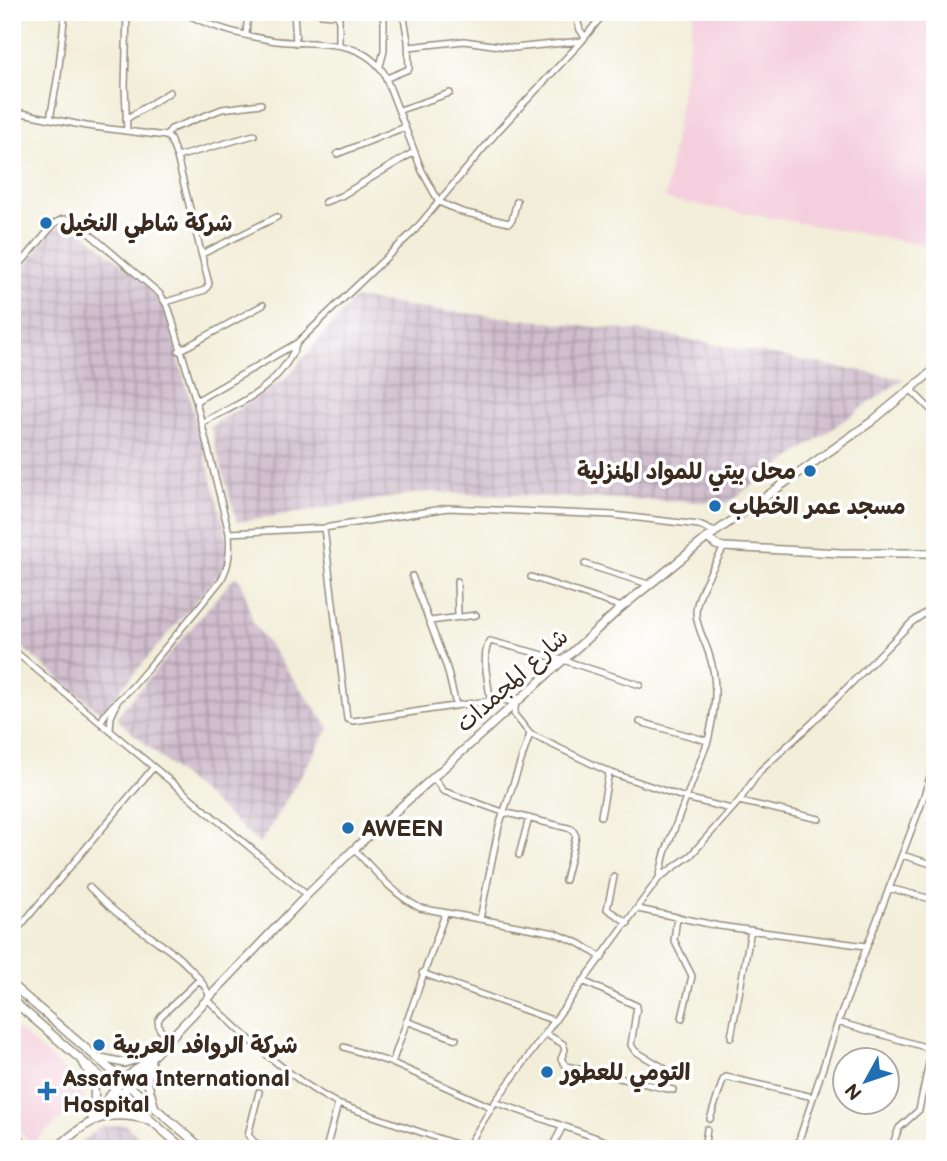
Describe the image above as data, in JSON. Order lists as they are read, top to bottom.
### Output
{
  "streets": {
    "main road": ["شارع المجمدات"]
  },
  "places": {
    "other": [
      "شركة شاطي النخيل",
      "محل بيتي للمواد المنزلية",
      "مسجد عمر الخطاب",
      "AWEEN",
      "شركة الروافد العربية",
      "التومي للعطور"
    ],
    "health": ["Assafwa International Hospital"]
  },
  "north": "bottom left"
}
